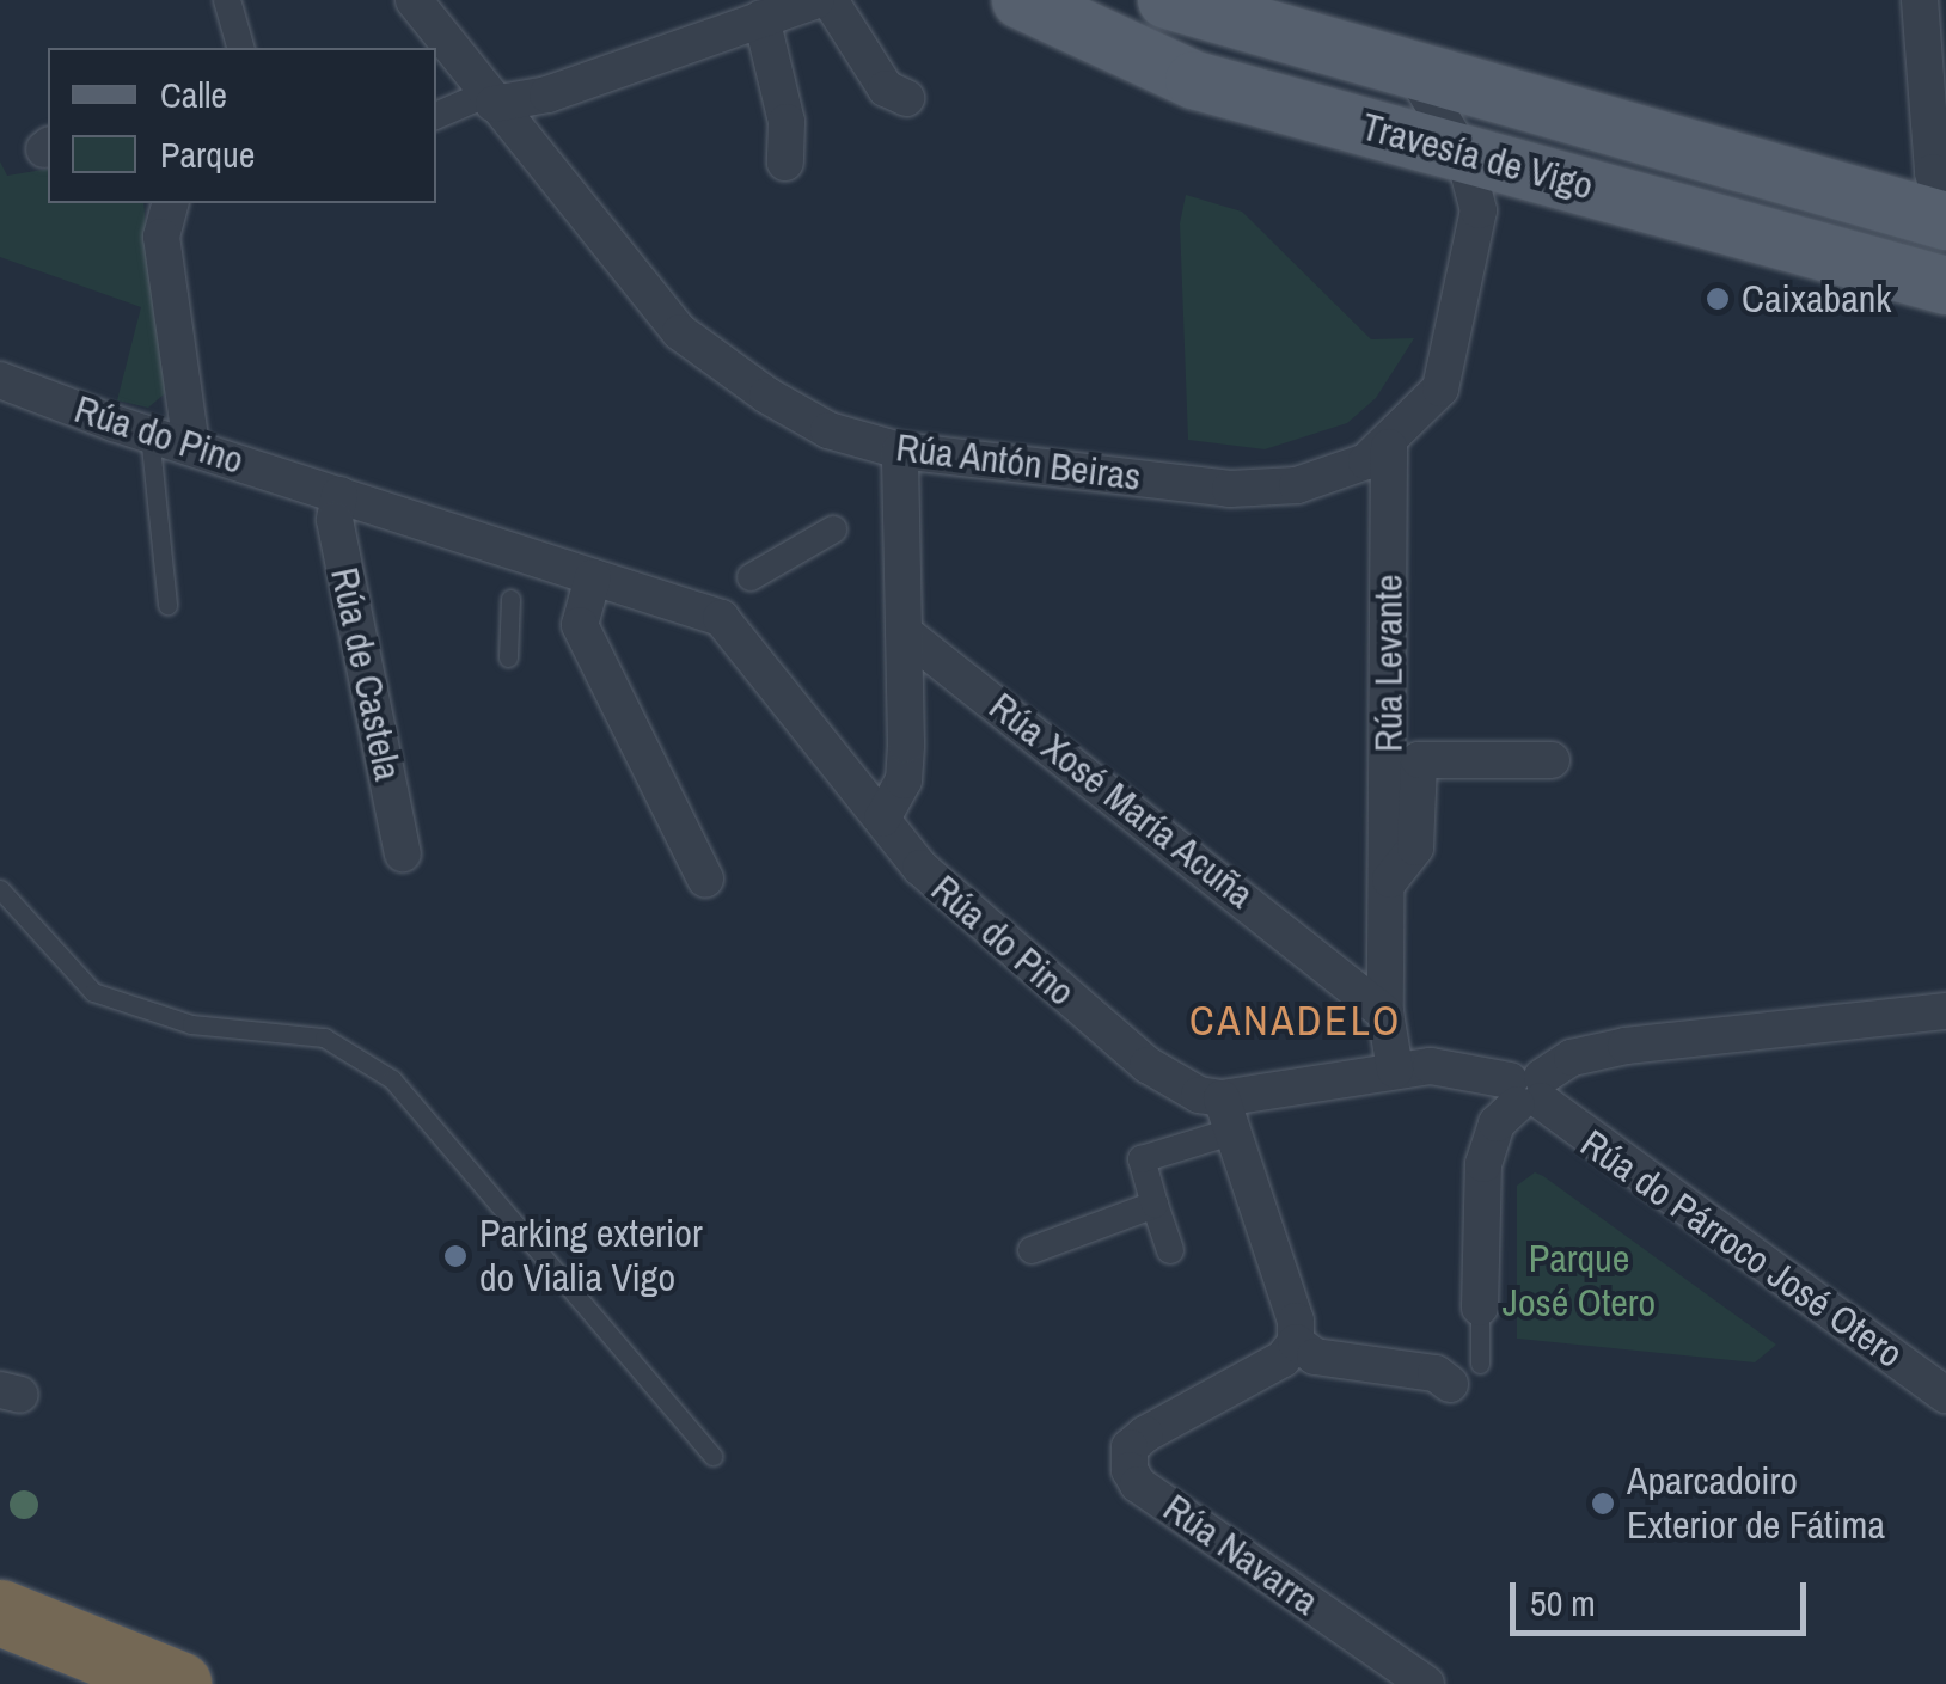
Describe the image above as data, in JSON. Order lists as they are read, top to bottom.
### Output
{
  "streets": {
    "main road": ["Travesía de Vigo"],
    "street": [
      "Rúa do Pino",
      "Rúa Antón Beiras",
      "Rúa Levante",
      "Rúa de Castela",
      "Rúa Xosé María Acuña",
      "Rúa do Párroco José Otero",
      "Rúa Navarra"
    ]
  },
  "crossings": [
    ["Travesía de Vigo", "Rúa Antón Beiras"],
    ["Rúa do Pino", "Rúa de Castela"],
    ["Rúa Antón Beiras", "Rúa Levante"],
    ["Rúa Levante", "Rúa Xosé María Acuña"]
  ],
  "districts": ["CANADELO"],
  "parks": ["Parque José Otero"],
  "places": ["Caixabank", "Parking exterior do Vialia Vigo", "Aparcadoiro Exterior de Fátima"],
  "legend": ["Calle", "Parque"],
  "scale_bar": "50 m"
}
